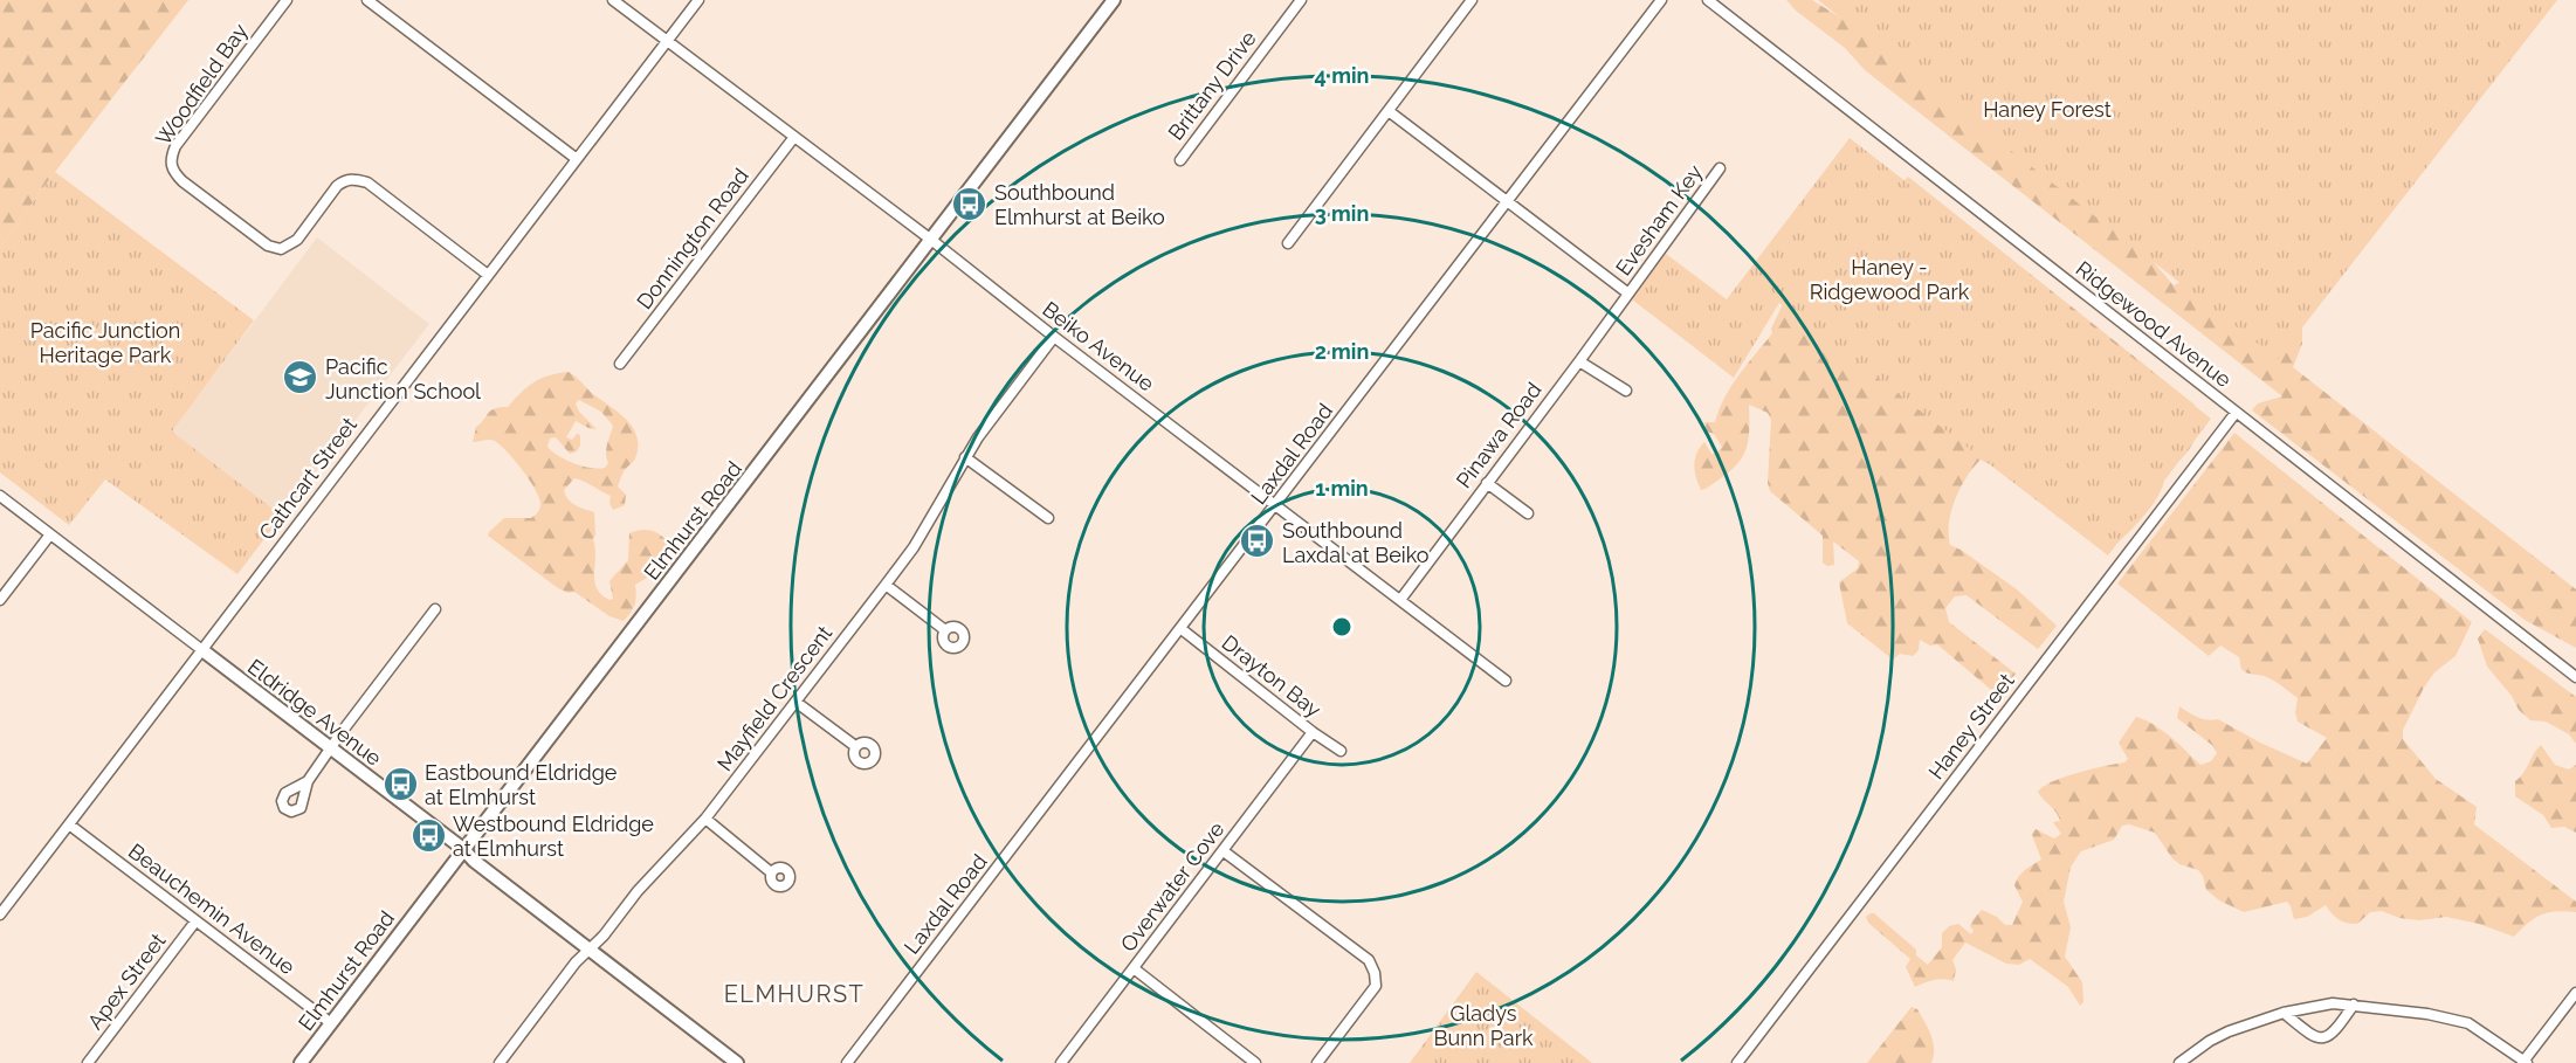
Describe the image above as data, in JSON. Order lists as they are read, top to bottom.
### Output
{
  "streets": {
    "street": [
      "Woodfield Bay",
      "Brittany Drive",
      "Evesham Key",
      "Donnington Road",
      "Ridgewood Avenue",
      "Beiko Avenue",
      "Pinawa Road",
      "Laxdal Road",
      "Cathcart Street",
      "Elmhurst Road",
      "Drayton Bay",
      "Mayfield Crescent",
      "Eldridge Avenue",
      "Haney Street",
      "Overwater Cove",
      "Beauchemin Avenue",
      "Apex Street"
    ]
  },
  "crossings": [
    ["Woodfield Bay", "Cathcart Street"],
    ["Evesham Key", "Pinawa Road"],
    ["Donnington Road", "Beiko Avenue"],
    ["Ridgewood Avenue", "Haney Street"],
    ["Beiko Avenue", "Pinawa Road"],
    ["Beiko Avenue", "Laxdal Road"],
    ["Beiko Avenue", "Cathcart Street"],
    ["Beiko Avenue", "Elmhurst Road"],
    ["Beiko Avenue", "Mayfield Crescent"],
    ["Laxdal Road", "Drayton Bay"],
    ["Cathcart Street", "Eldridge Avenue"],
    ["Cathcart Street", "Beauchemin Avenue"],
    ["Elmhurst Road", "Eldridge Avenue"],
    ["Elmhurst Road", "Beauchemin Avenue"],
    ["Drayton Bay", "Overwater Cove"],
    ["Mayfield Crescent", "Eldridge Avenue"],
    ["Beauchemin Avenue", "Apex Street"]
  ],
  "districts": ["ELMHURST"],
  "parks": [
    "Haney Forest",
    "Haney - Ridgewood Park",
    "Pacific Junction Heritage Park",
    "Gladys Bunn Park"
  ],
  "places": {
    "bus stop": [
      "Southbound Elmhurst at Beiko",
      "Southbound Laxdal at Beiko",
      "Eastbound Eldridge at Elmhurst",
      "Westbound Eldridge at Elmhurst"
    ],
    "school or university": ["Pacific Junction School"]
  },
  "rings": [
    "4 min",
    "3 min",
    "2 min",
    "1 min"
  ]
}
